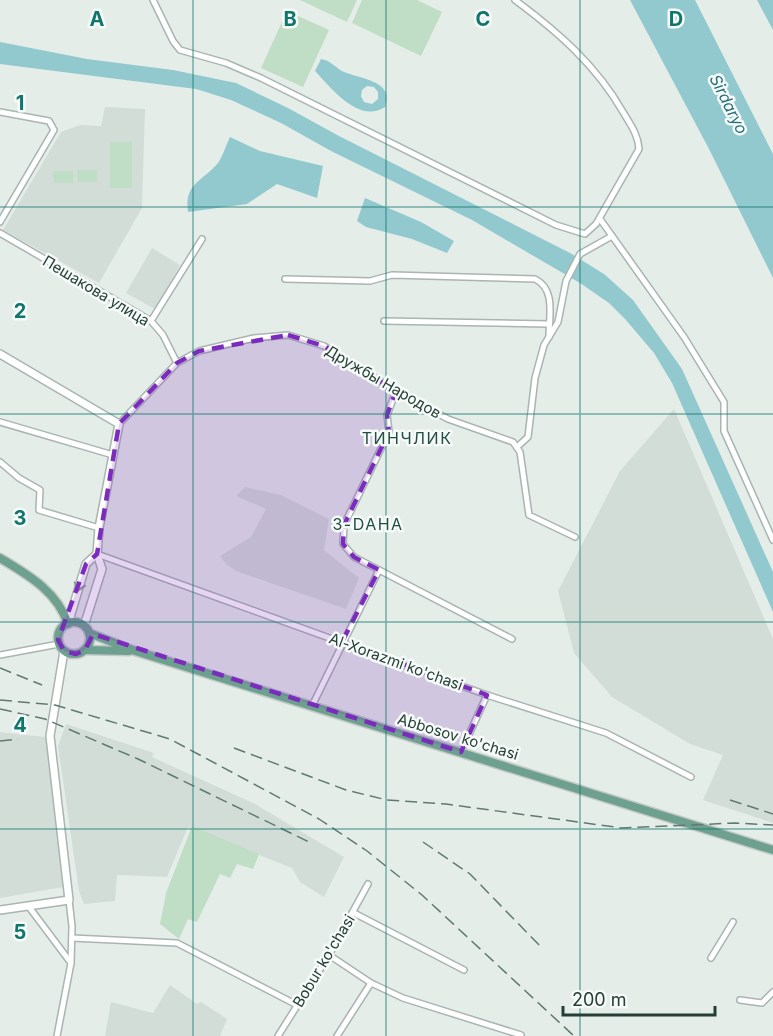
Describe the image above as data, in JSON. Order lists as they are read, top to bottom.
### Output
{
  "streets": {
    "main road": ["Abbosov ko'chasi"],
    "street": [
      "Пешакова улица",
      "Дружбы Народов",
      "Al-Xorazmi ko'chasi",
      "Bobur ko'chasi"
    ]
  },
  "crossings": [
    ["Пешакова улица", "Дружбы Народов"]
  ],
  "districts": ["ТИНЧЛИК", "3-DAHA"],
  "water": ["Sirdaryo"],
  "scale_bar": "200 m",
  "grid": {
    "columns": [
      "A",
      "B",
      "C",
      "D"
    ],
    "rows": [
      "1",
      "2",
      "3",
      "4",
      "5"
    ]
  }
}
